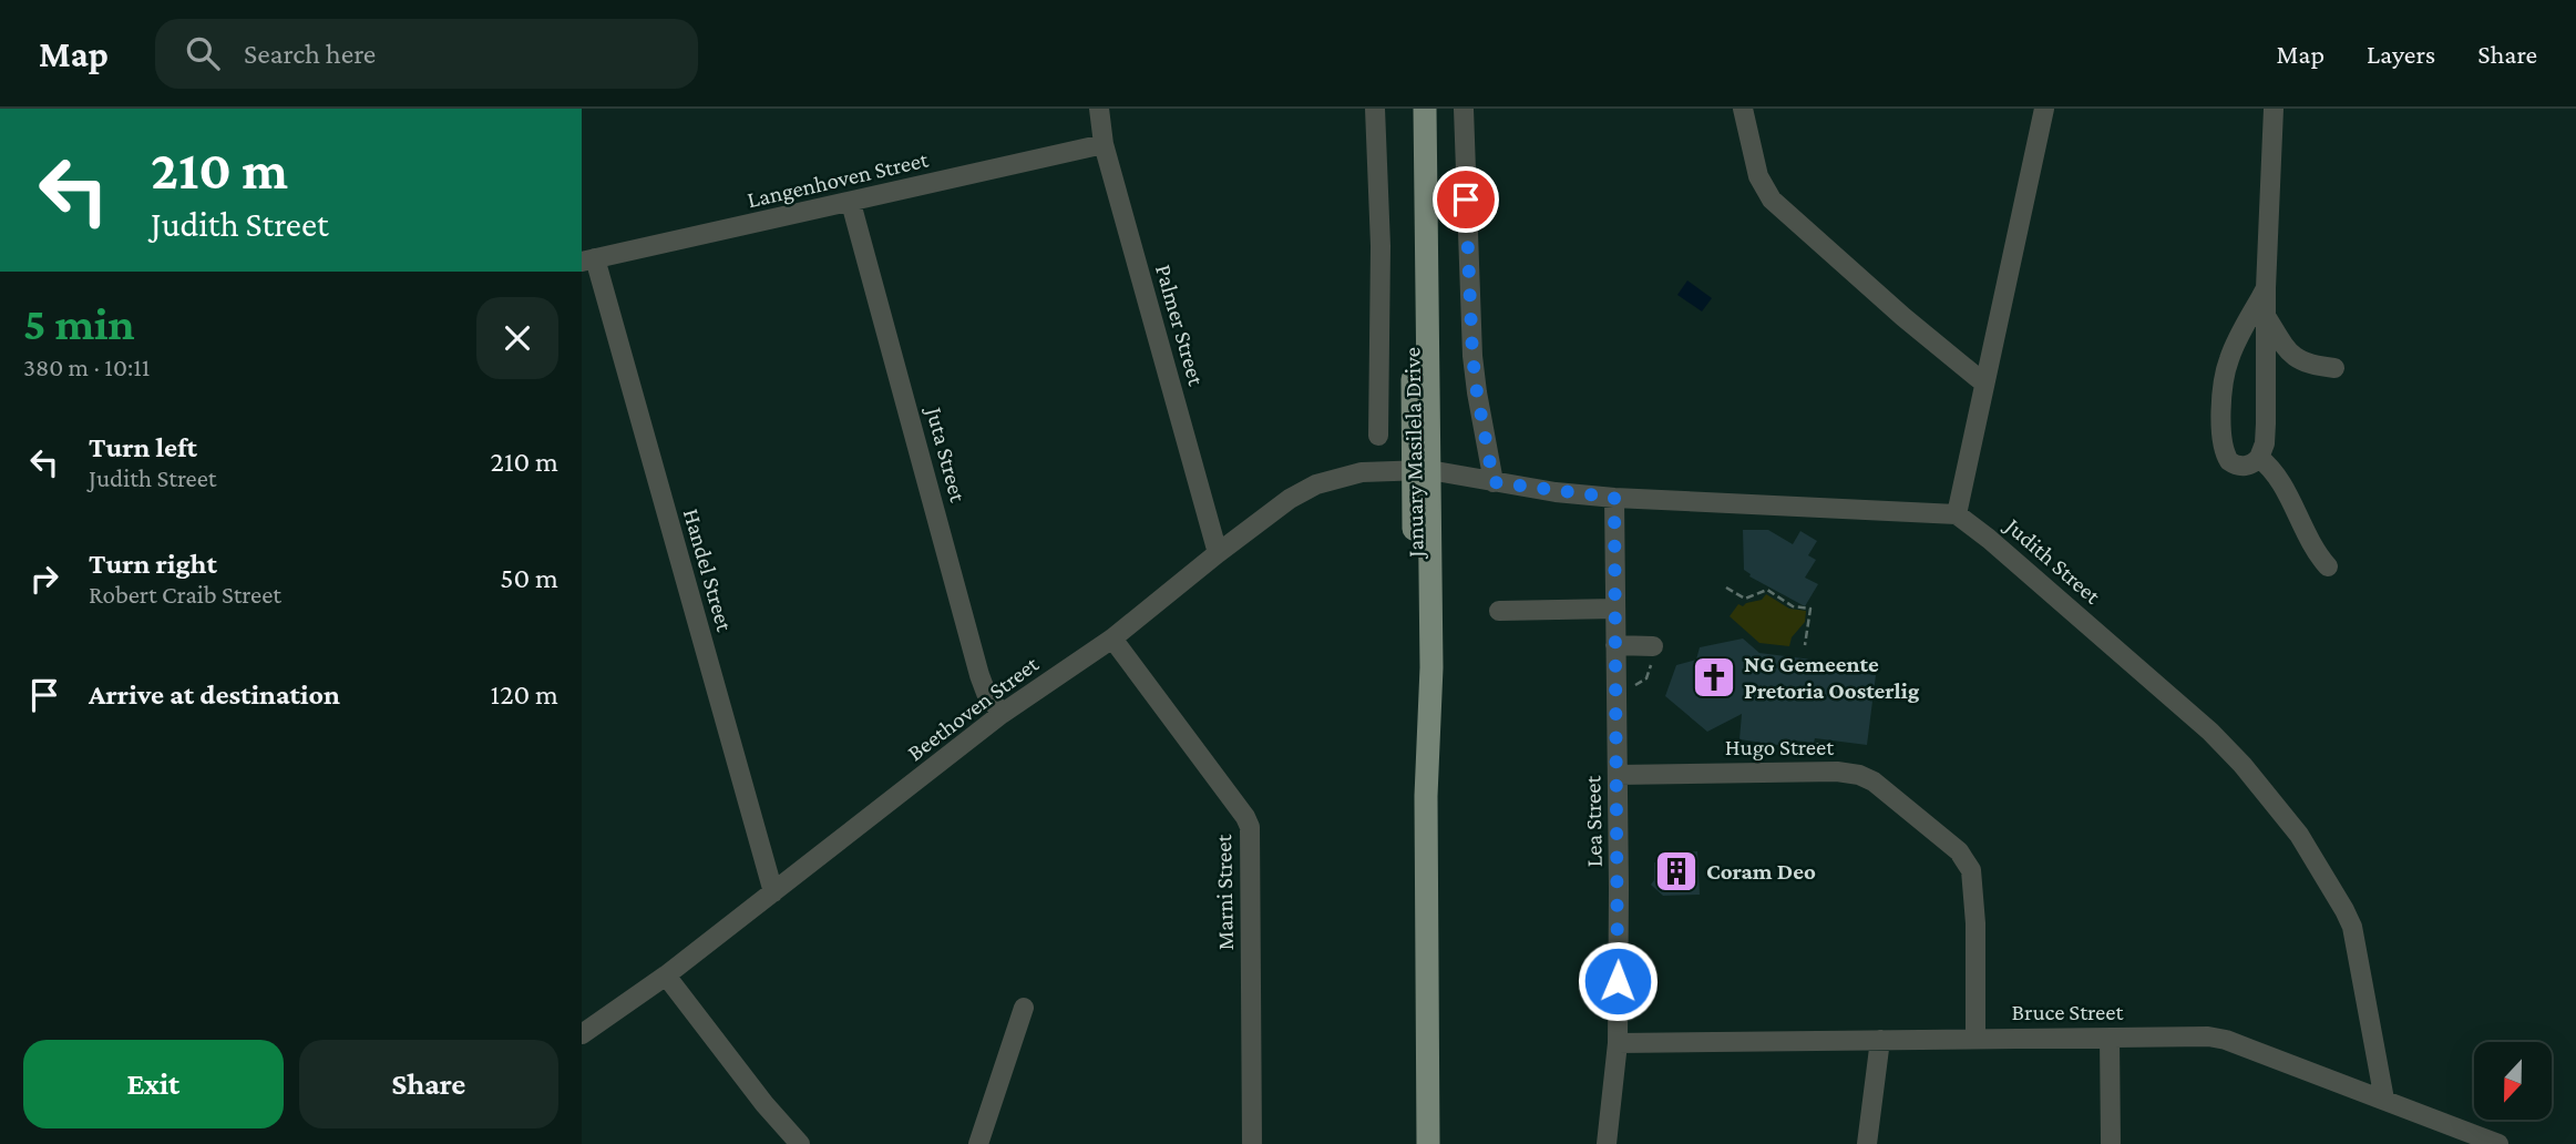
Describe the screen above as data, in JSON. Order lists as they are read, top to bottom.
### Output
{
  "streets": {
    "main road": ["January Masilela Drive"],
    "street": [
      "Langenhoven Street",
      "Palmer Street",
      "Juta Street",
      "Judith Street",
      "Handel Street",
      "Beethoven Street",
      "Hugo Street",
      "Lea Street",
      "Marni Street",
      "Bruce Street"
    ]
  },
  "crossings": [
    ["Langenhoven Street", "Palmer Street"],
    ["Langenhoven Street", "Juta Street"],
    ["Langenhoven Street", "Handel Street"],
    ["Palmer Street", "Beethoven Street"],
    ["January Masilela Drive", "Beethoven Street"],
    ["Juta Street", "Beethoven Street"],
    ["Judith Street", "Bruce Street"],
    ["Handel Street", "Beethoven Street"],
    ["Beethoven Street", "Marni Street"],
    ["Hugo Street", "Lea Street"],
    ["Hugo Street", "Bruce Street"],
    ["Lea Street", "Bruce Street"]
  ],
  "places": {
    "church": ["NG Gemeente Pretoria Oosterlig"],
    "building": ["Coram Deo"]
  },
  "north": "bottom",
  "page": {
    "header": "Map",
    "search": "Search here",
    "nav": ["Map", "Layers", "Share"],
    "turn": ["210 m", "Judith Street"],
    "heading": ["5 min", "380 m · 10:11"],
    "list": [
      {
        "name": "Turn left",
        "note": "Judith Street",
        "value": "210 m"
      },
      {
        "name": "Turn right",
        "note": "Robert Craib Street",
        "value": "50 m"
      },
      {
        "name": "Arrive at destination",
        "value": "120 m"
      }
    ],
    "buttons": ["Exit", "Share"]
  }
}
